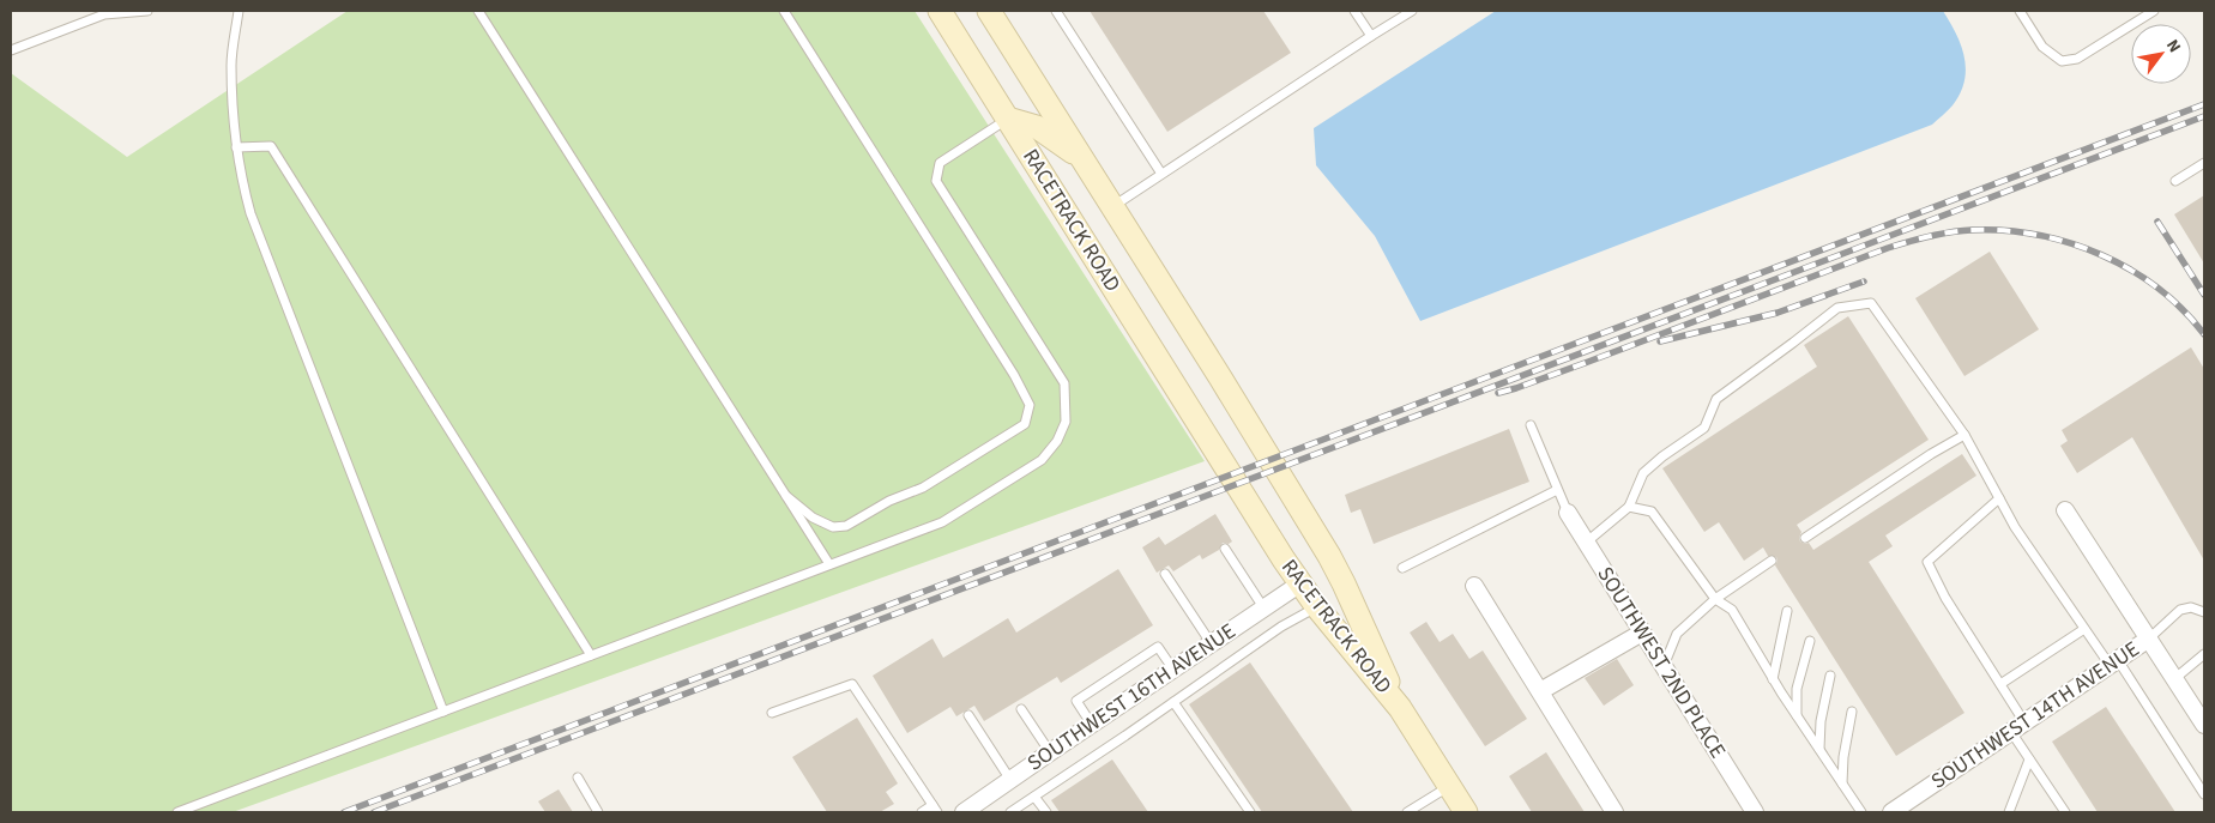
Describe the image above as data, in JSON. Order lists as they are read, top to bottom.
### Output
{
  "streets": {
    "street": [
      "RACETRACK ROAD",
      "SOUTHWEST 2ND PLACE",
      "SOUTHWEST 16TH AVENUE",
      "SOUTHWEST 14TH AVENUE"
    ]
  },
  "crossings": [
    ["RACETRACK ROAD", "SOUTHWEST 16TH AVENUE"]
  ],
  "north": "top right"
}
